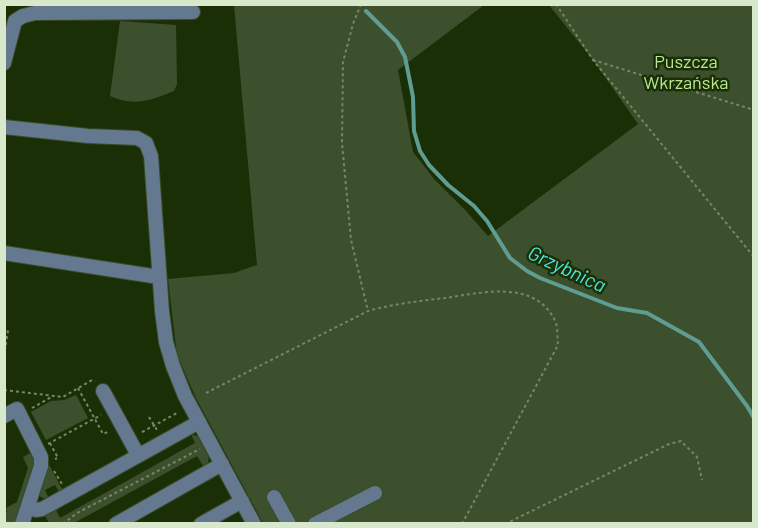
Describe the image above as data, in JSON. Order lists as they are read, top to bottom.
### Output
{
  "water": ["Grzybnica"],
  "parks": ["Puszcza Wkrzańska"]
}
